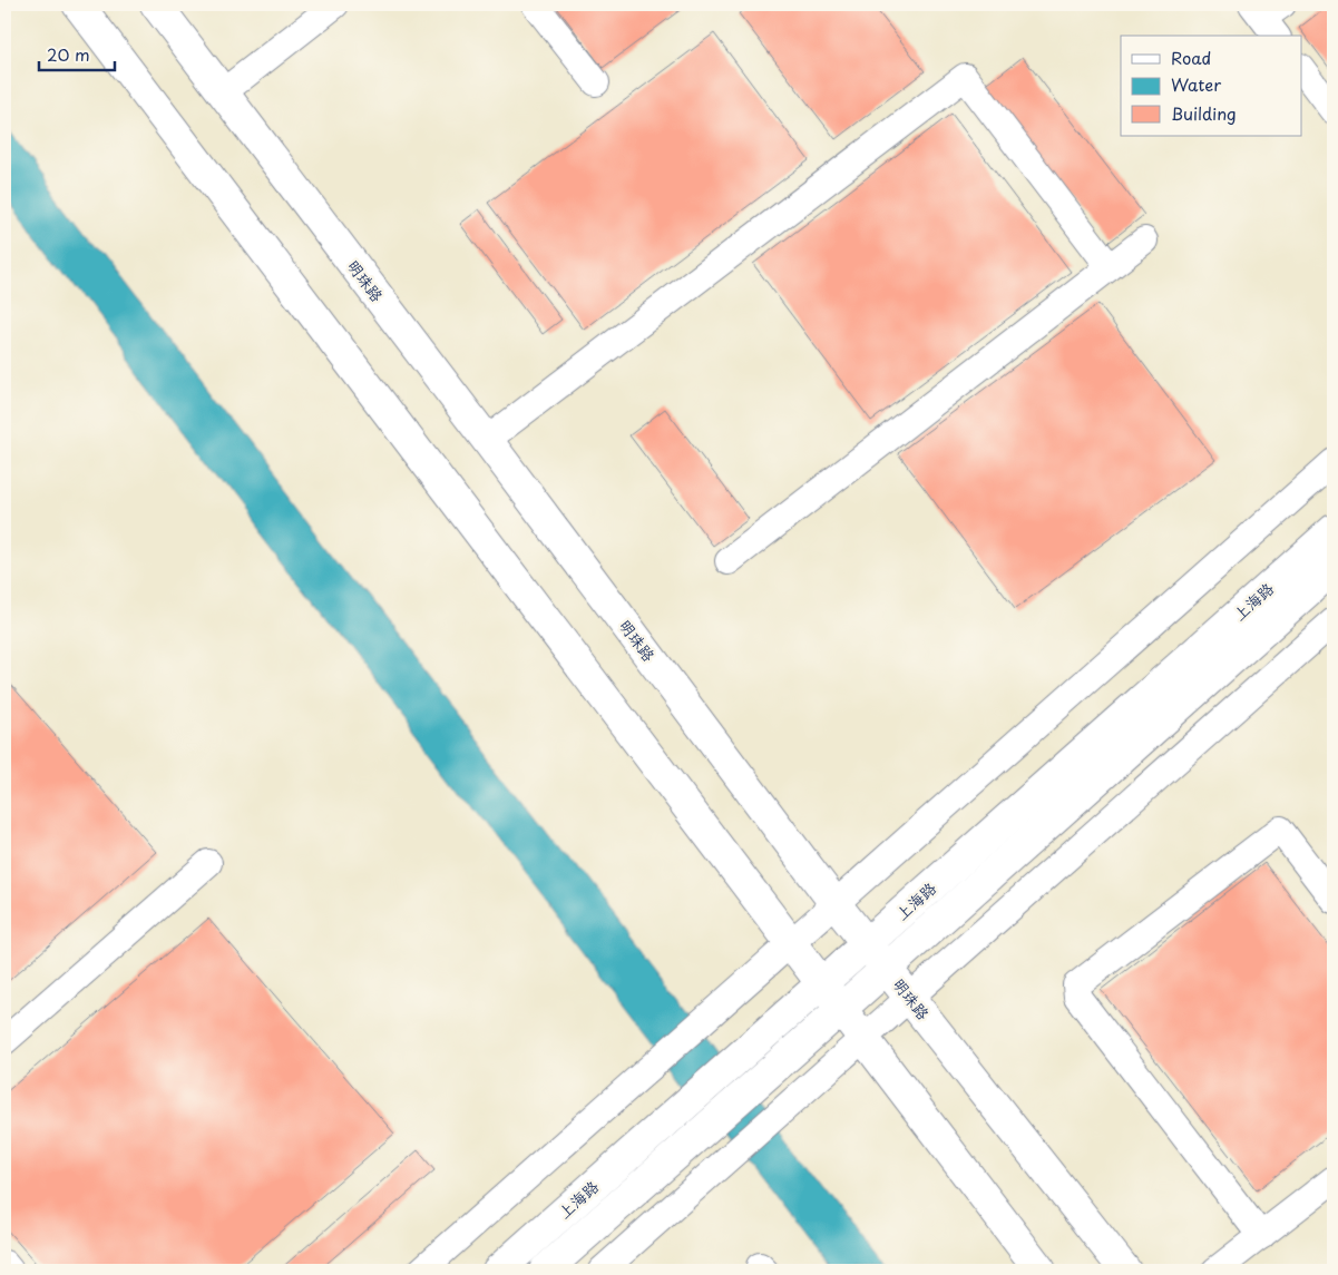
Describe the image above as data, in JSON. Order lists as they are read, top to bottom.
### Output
{
  "streets": {
    "main road": ["明珠路", "上海路"]
  },
  "crossings": [
    ["明珠路", "上海路"]
  ],
  "legend": ["Road", "Water", "Building"],
  "scale_bar": "20 m"
}
